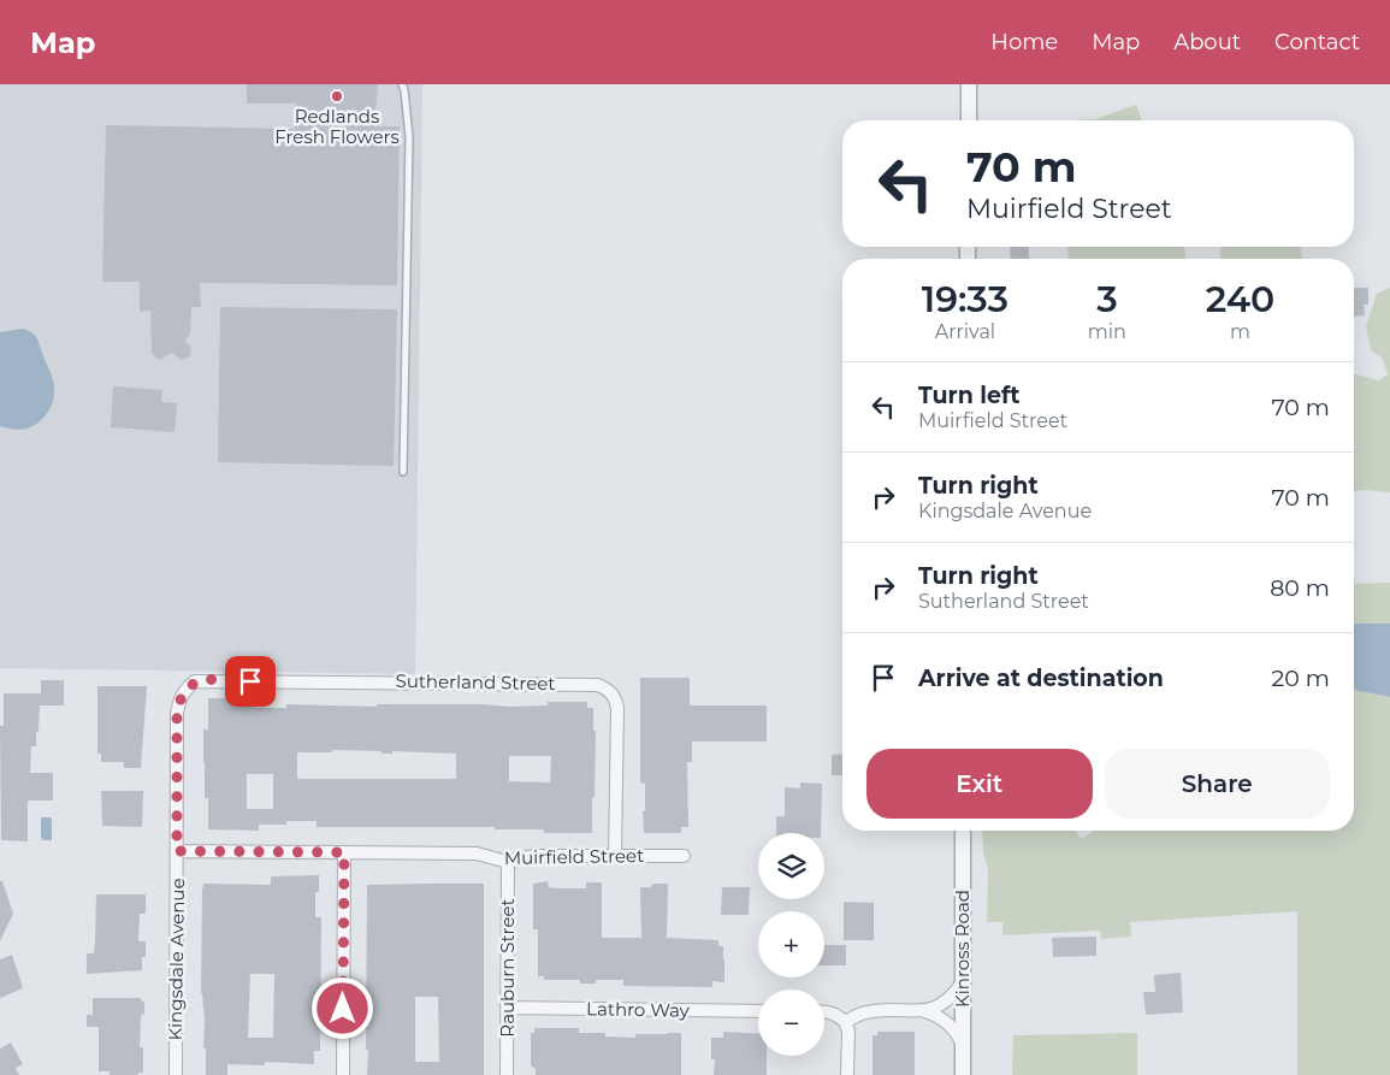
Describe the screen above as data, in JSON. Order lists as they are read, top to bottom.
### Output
{
  "streets": {
    "street": [
      "Sutherland Street",
      "Muirfield Street",
      "Kinross Road",
      "Kingsdale Avenue",
      "Rauburn Street",
      "Lathro Way"
    ]
  },
  "crossings": [
    ["Sutherland Street", "Muirfield Street"],
    ["Sutherland Street", "Kingsdale Avenue"],
    ["Muirfield Street", "Kingsdale Avenue"],
    ["Muirfield Street", "Rauburn Street"],
    ["Rauburn Street", "Lathro Way"]
  ],
  "places": ["Redlands Fresh Flowers"],
  "page": {
    "header": "Map",
    "nav": [
      "Home",
      "Map",
      "About",
      "Contact"
    ],
    "turn": ["70 m", "Muirfield Street"],
    "eta": [
      "19:33",
      "Arrival",
      "3",
      "min",
      "240",
      "m"
    ],
    "list": [
      {
        "name": "Turn left",
        "note": "Muirfield Street",
        "value": "70 m"
      },
      {
        "name": "Turn right",
        "note": "Kingsdale Avenue",
        "value": "70 m"
      },
      {
        "name": "Turn right",
        "note": "Sutherland Street",
        "value": "80 m"
      },
      {
        "name": "Arrive at destination",
        "value": "20 m"
      }
    ],
    "buttons": ["Exit", "Share"],
    "map_buttons": ["+", "−"]
  }
}
